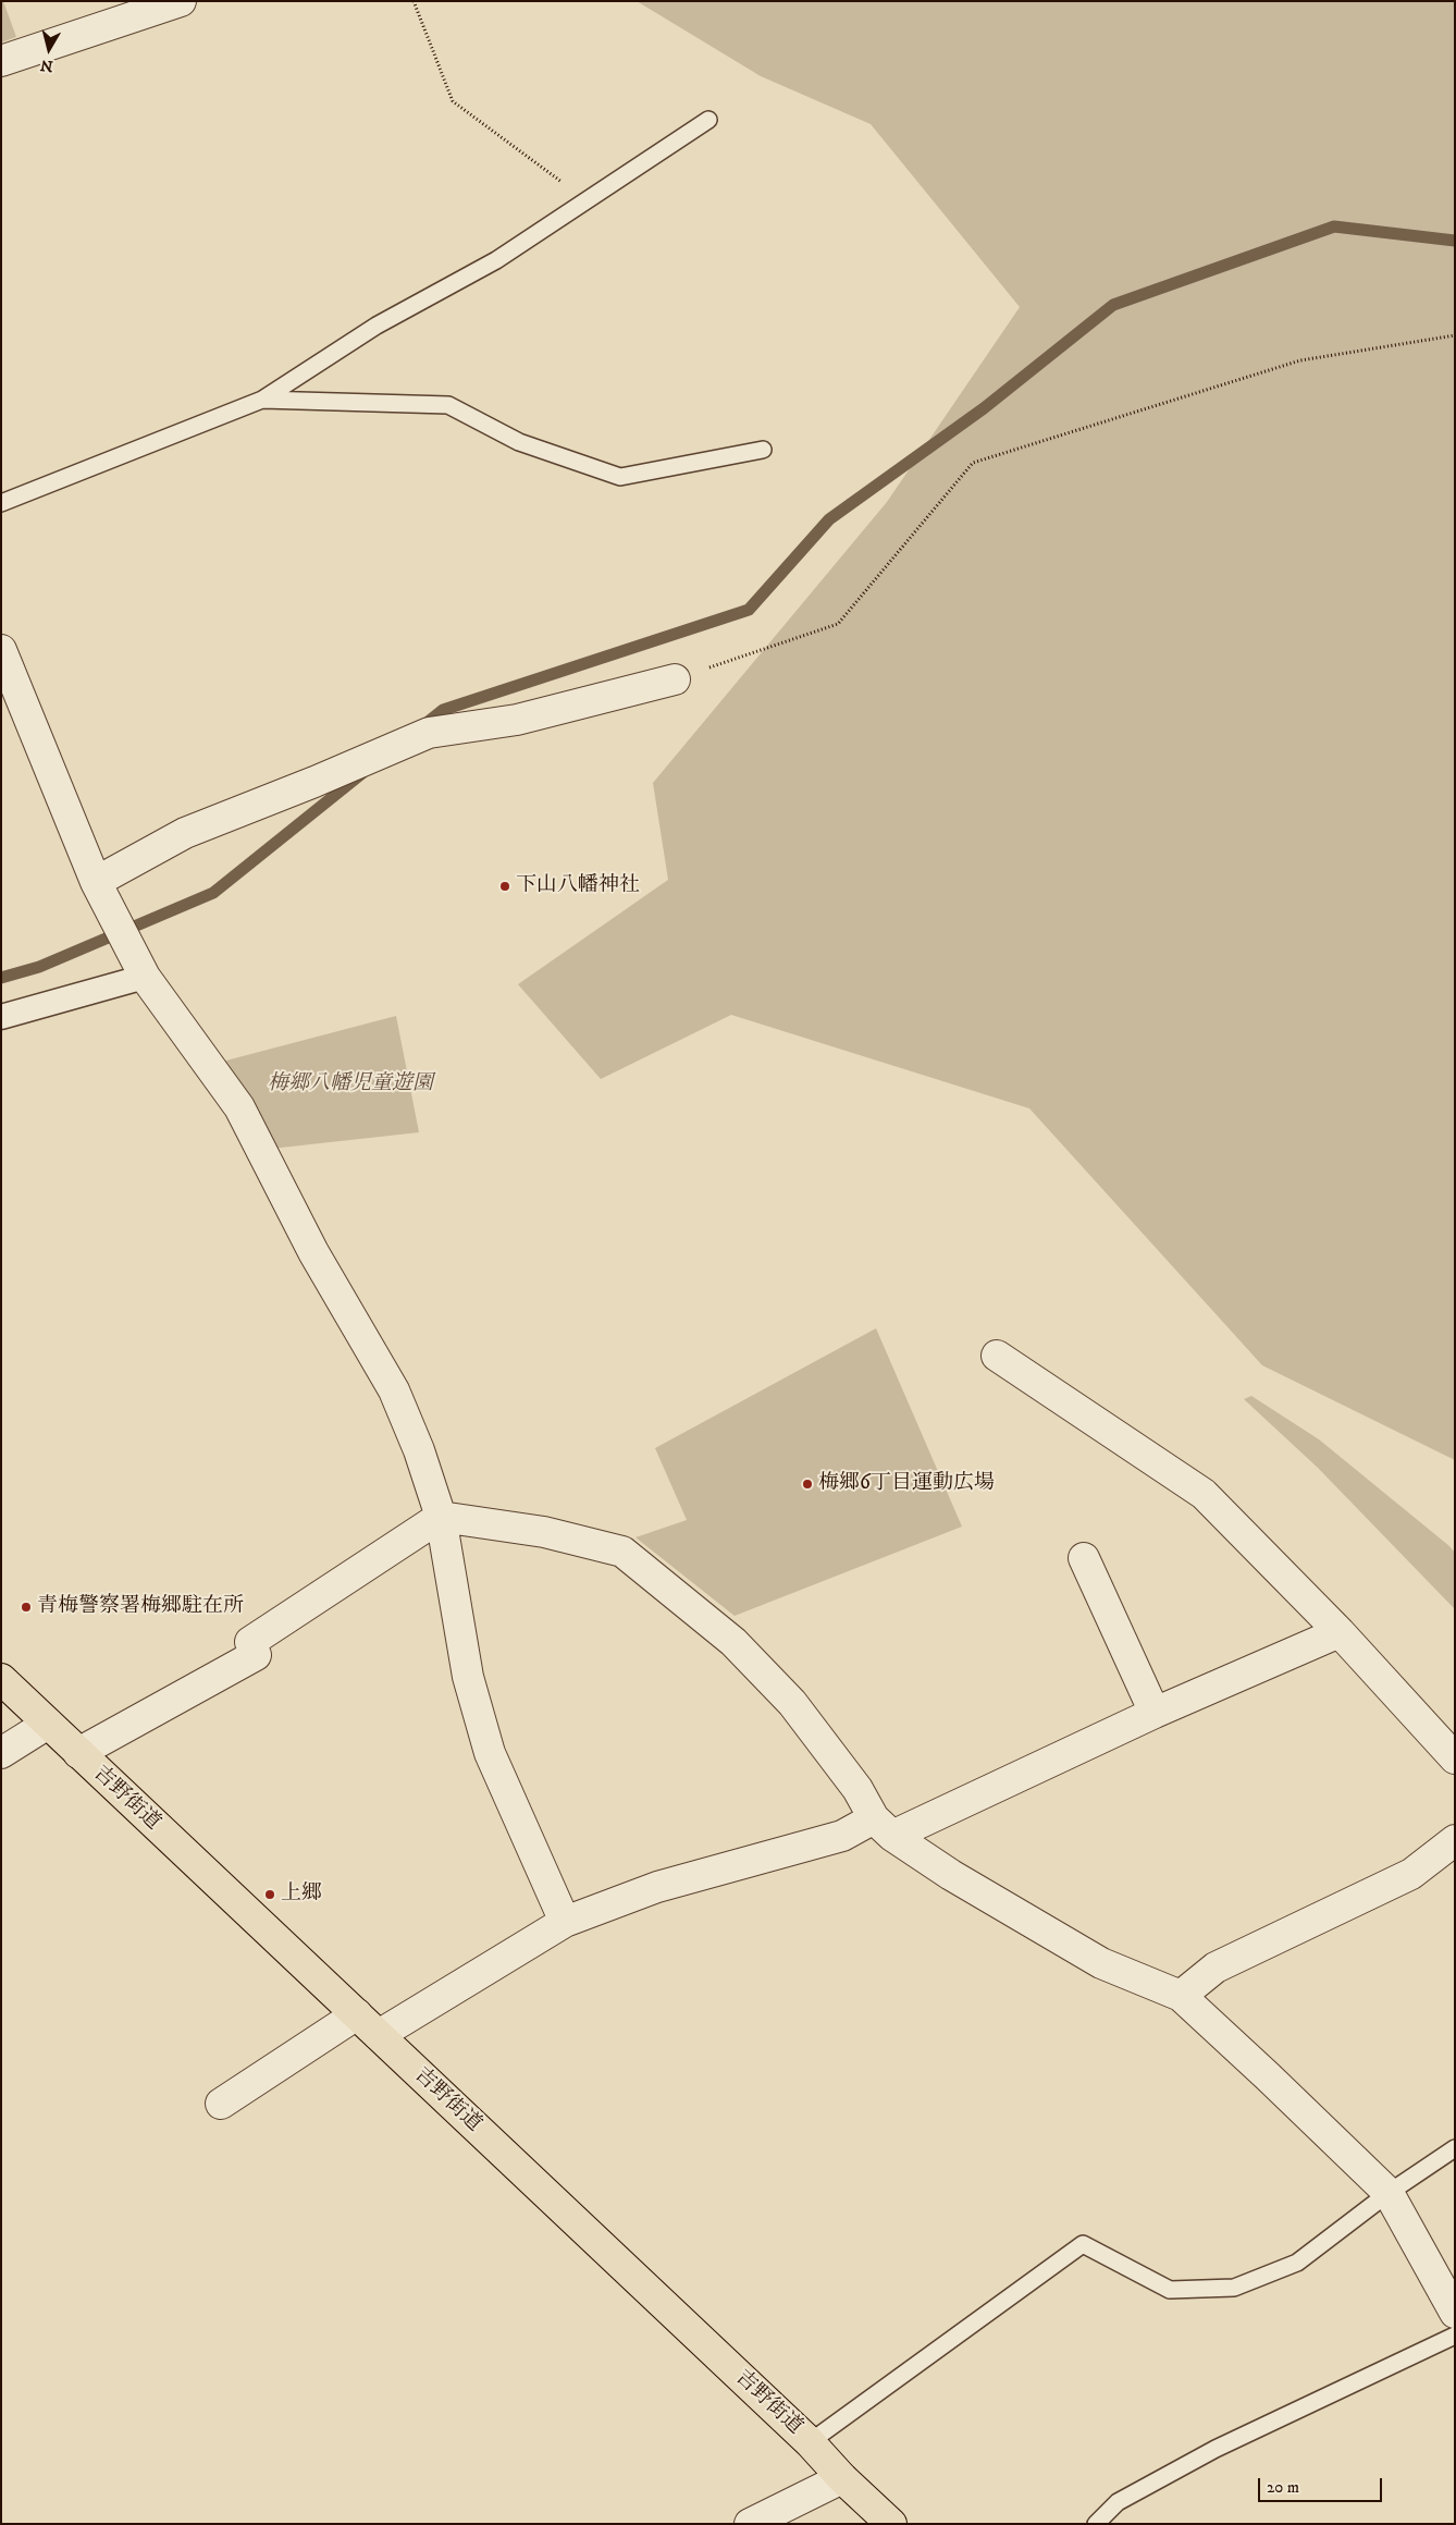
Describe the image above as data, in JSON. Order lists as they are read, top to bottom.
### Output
{
  "streets": {
    "main road": ["吉野街道"]
  },
  "parks": ["梅郷八幡児童遊園"],
  "places": [
    "下山八幡神社",
    "梅郷6丁目運動広場",
    "青梅警察署梅郷駐在所",
    "上郷"
  ],
  "scale_bar": "20 m",
  "north": "bottom"
}
